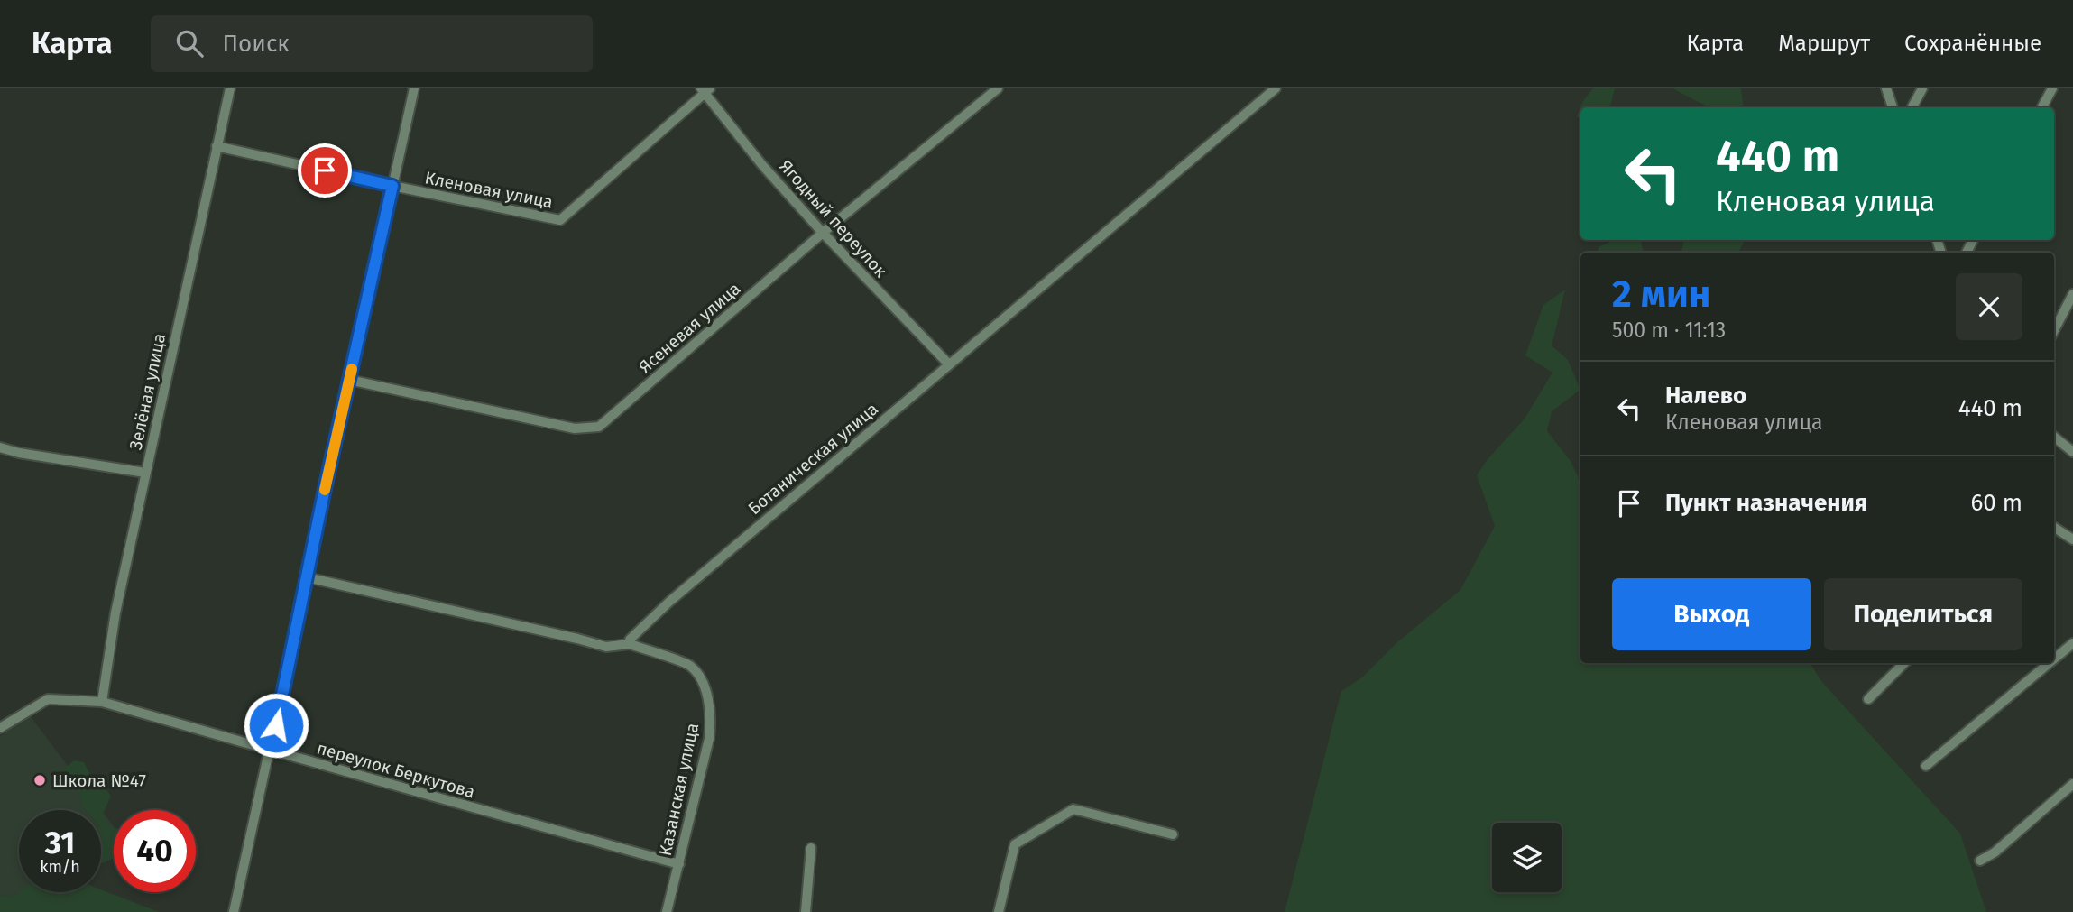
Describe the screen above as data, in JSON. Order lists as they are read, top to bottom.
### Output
{
  "streets": {
    "street": [
      "Кленовая улица",
      "Ягодный переулок",
      "Ясеневая улица",
      "Зелёная улица",
      "Ботаническая улица",
      "переулок Беркутова",
      "Казанская улица"
    ]
  },
  "crossings": [
    ["Кленовая улица", "Ягодный переулок"],
    ["Кленовая улица", "Зелёная улица"],
    ["Ягодный переулок", "Ясеневая улица"],
    ["Ягодный переулок", "Ботаническая улица"],
    ["Зелёная улица", "переулок Беркутова"],
    ["Ботаническая улица", "Казанская улица"],
    ["переулок Беркутова", "Казанская улица"]
  ],
  "places": ["Школа №47"],
  "page": {
    "header": "Карта",
    "search": "Поиск",
    "nav": ["Карта", "Маршрут", "Сохранённые"],
    "turn": ["440 m", "Кленовая улица"],
    "heading": ["2 мин", "500 m · 11:13"],
    "list": [
      {
        "name": "Налево",
        "note": "Кленовая улица",
        "value": "440 m"
      },
      {
        "name": "Пункт назначения",
        "value": "60 m"
      }
    ],
    "buttons": ["Выход", "Поделиться"],
    "speed": "31 km/h",
    "limit": "40"
  }
}
